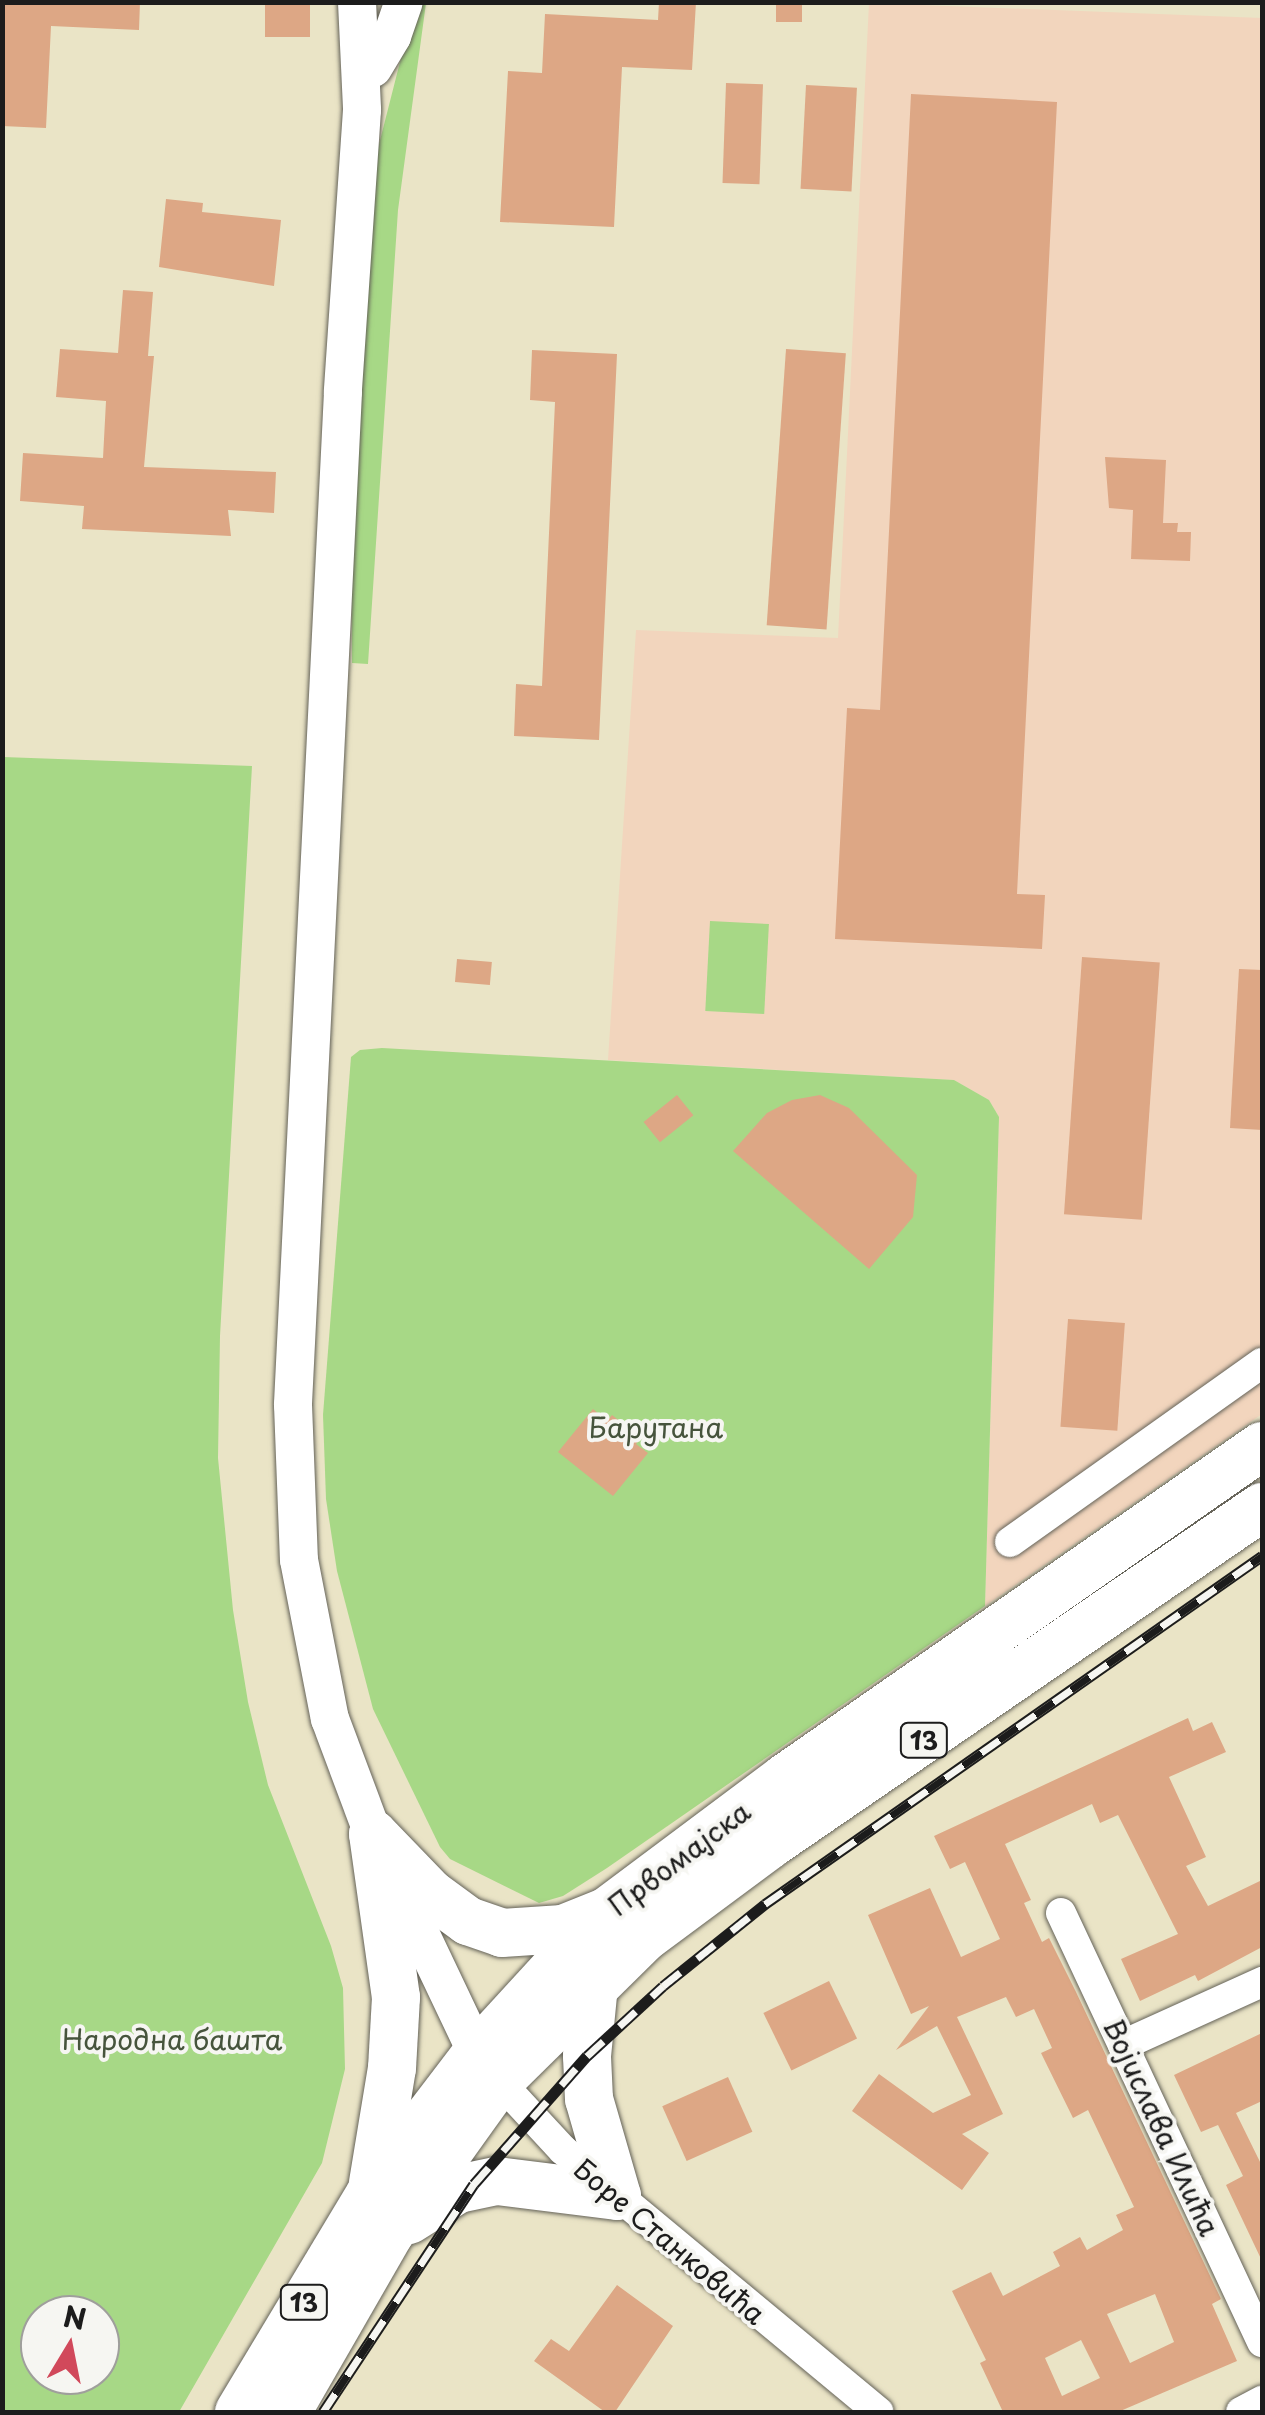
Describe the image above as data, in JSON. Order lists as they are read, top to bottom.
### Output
{
  "streets": {
    "main road": ["13", "Првомајска"],
    "street": ["Војислава Илића", "Боре Станковића"]
  },
  "crossings": [
    ["Првомајска", "Боре Станковића"]
  ],
  "parks": ["Барутана", "Народна башта"],
  "north": "top"
}
